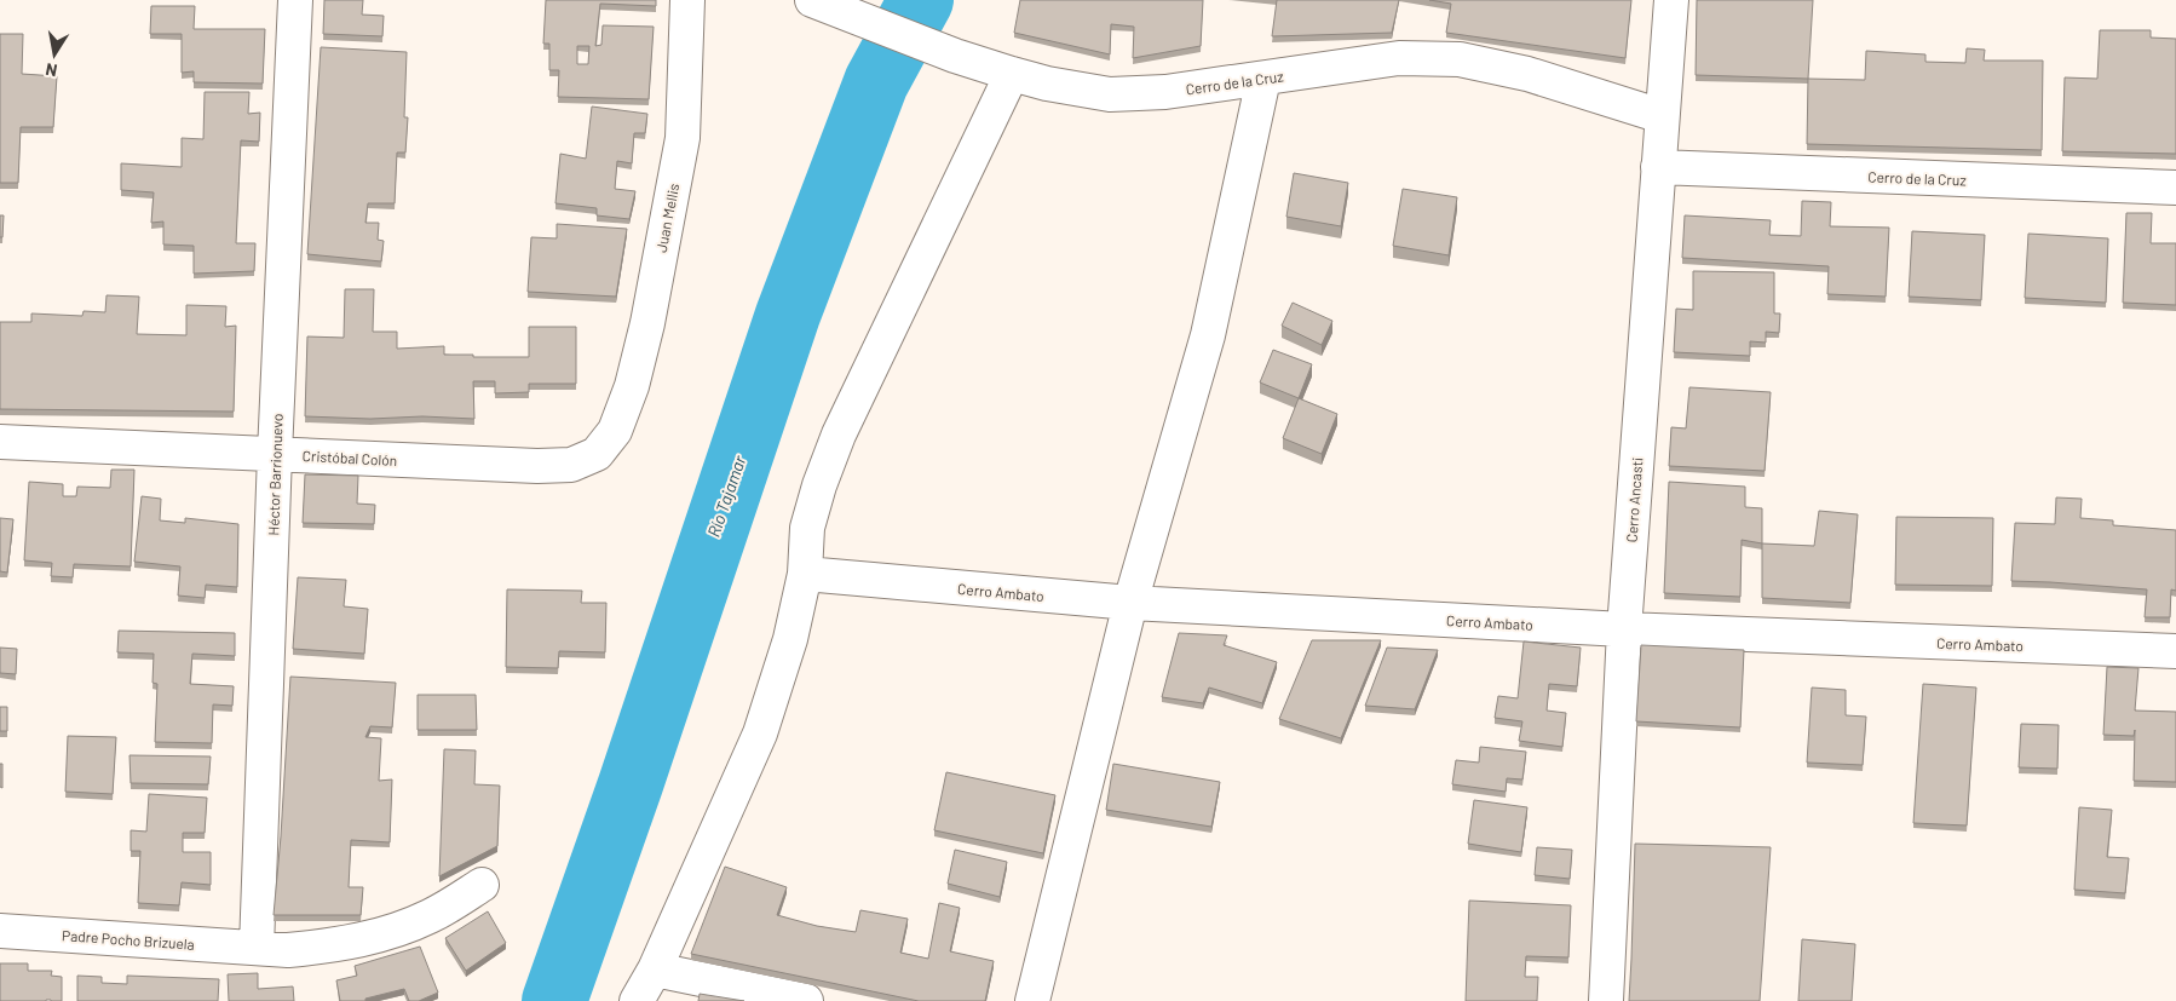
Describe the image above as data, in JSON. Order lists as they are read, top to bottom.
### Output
{
  "streets": {
    "street": [
      "Cerro de la Cruz",
      "Juan Mellis",
      "Cristóbal Colón",
      "Héctor Barrionuevo",
      "Cerro Ancasti",
      "Cerro Ambato",
      "Padre Pocho Brizuela"
    ]
  },
  "crossings": [
    ["Cerro de la Cruz", "Cerro Ancasti"],
    ["Juan Mellis", "Cristóbal Colón"],
    ["Cristóbal Colón", "Héctor Barrionuevo"],
    ["Héctor Barrionuevo", "Padre Pocho Brizuela"],
    ["Cerro Ancasti", "Cerro Ambato"]
  ],
  "water": ["Río Tajamar"],
  "north": "bottom"
}
